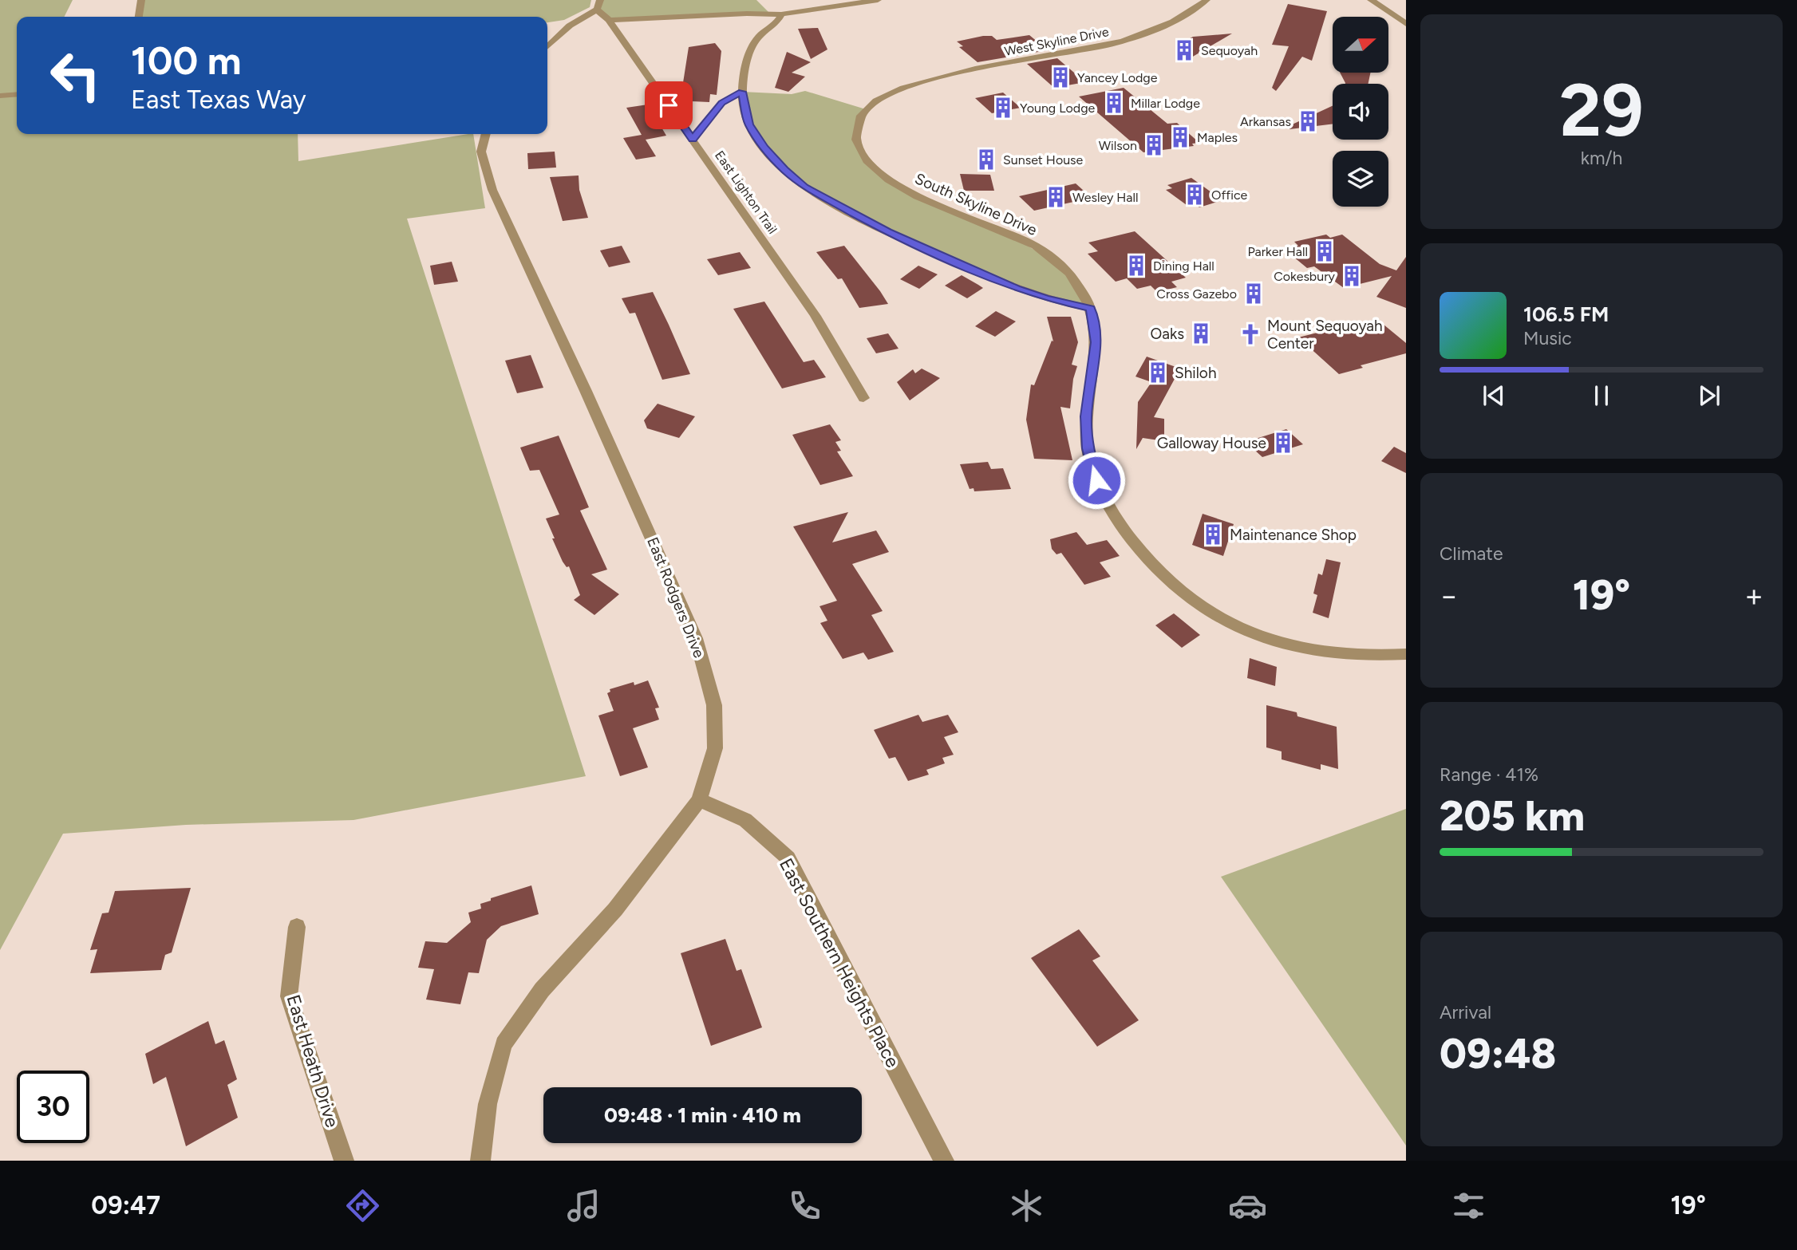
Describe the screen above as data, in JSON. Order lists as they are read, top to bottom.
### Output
{
  "streets": {
    "street": [
      "West Skyline Drive",
      "East Lighton Trail",
      "South Skyline Drive",
      "East Rodgers Drive",
      "East Southern Heights Place",
      "East Heath Drive"
    ]
  },
  "crossings": [
    ["West Skyline Drive", "South Skyline Drive"],
    ["East Rodgers Drive", "East Southern Heights Place"]
  ],
  "places": {
    "building": [
      "Sequoyah",
      "Yancey Lodge",
      "Millar Lodge",
      "Young Lodge",
      "Arkansas",
      "Maples",
      "Wilson",
      "Sunset House",
      "Office",
      "Wesley Hall",
      "Parker Hall",
      "Dining Hall",
      "Cokesbury",
      "Cross Gazebo",
      "Oaks",
      "Shiloh",
      "Galloway House",
      "Maintenance Shop"
    ],
    "church": ["Mount Sequoyah Center"]
  },
  "north": "right",
  "page": {
    "tile": [
      ["29", "km/h"],
      "Climate",
      ["Range · 41%", "205 km"],
      ["Arrival", "09:48"]
    ],
    "turn": ["100 m", "East Texas Way"],
    "song": ["106.5 FM", "Music"],
    "heat": ["−", "19°", "+"],
    "limit": "30",
    "trip": "09:48 · 1 min · 410 m",
    "tabs": ["09:47", "19°"]
  }
}
